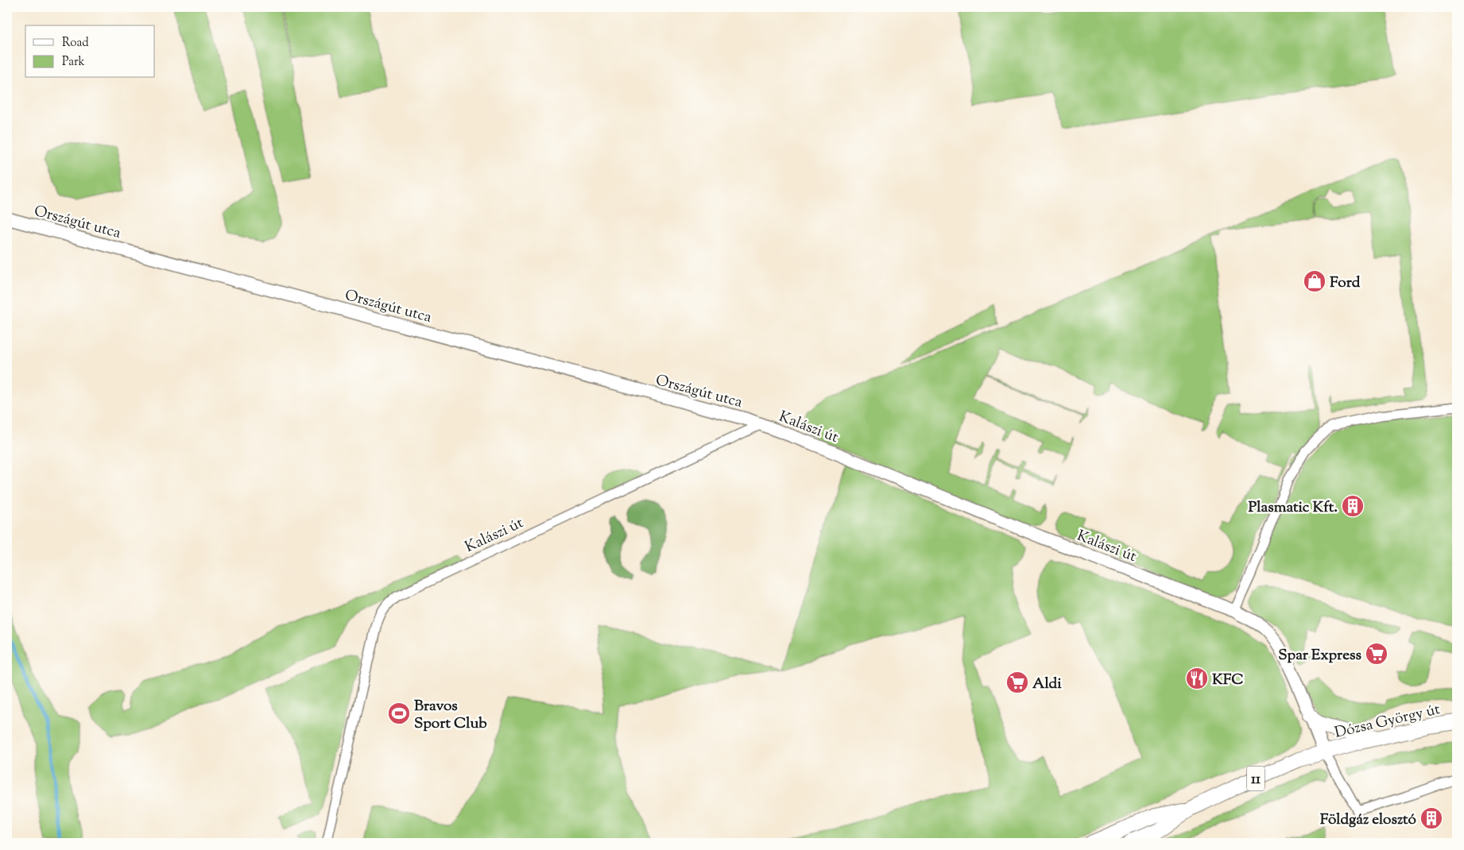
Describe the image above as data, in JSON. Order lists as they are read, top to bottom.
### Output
{
  "streets": {
    "main road": [
      "Országút utca",
      "Kalászi út",
      "Dózsa György út",
      "11"
    ]
  },
  "crossings": [
    ["Országút utca", "Kalászi út"],
    ["Kalászi út", "Dózsa György út"],
    ["Kalászi út", "11"],
    ["Dózsa György út", "11"]
  ],
  "places": {
    "shop": ["Ford"],
    "building": ["Plasmatic Kft.", "Földgáz elosztó"],
    "supermarket": ["Spar Express", "Aldi"],
    "restaurant": ["KFC"],
    "sports": ["Bravos Sport Club"]
  },
  "legend": ["Road", "Park"]
}
